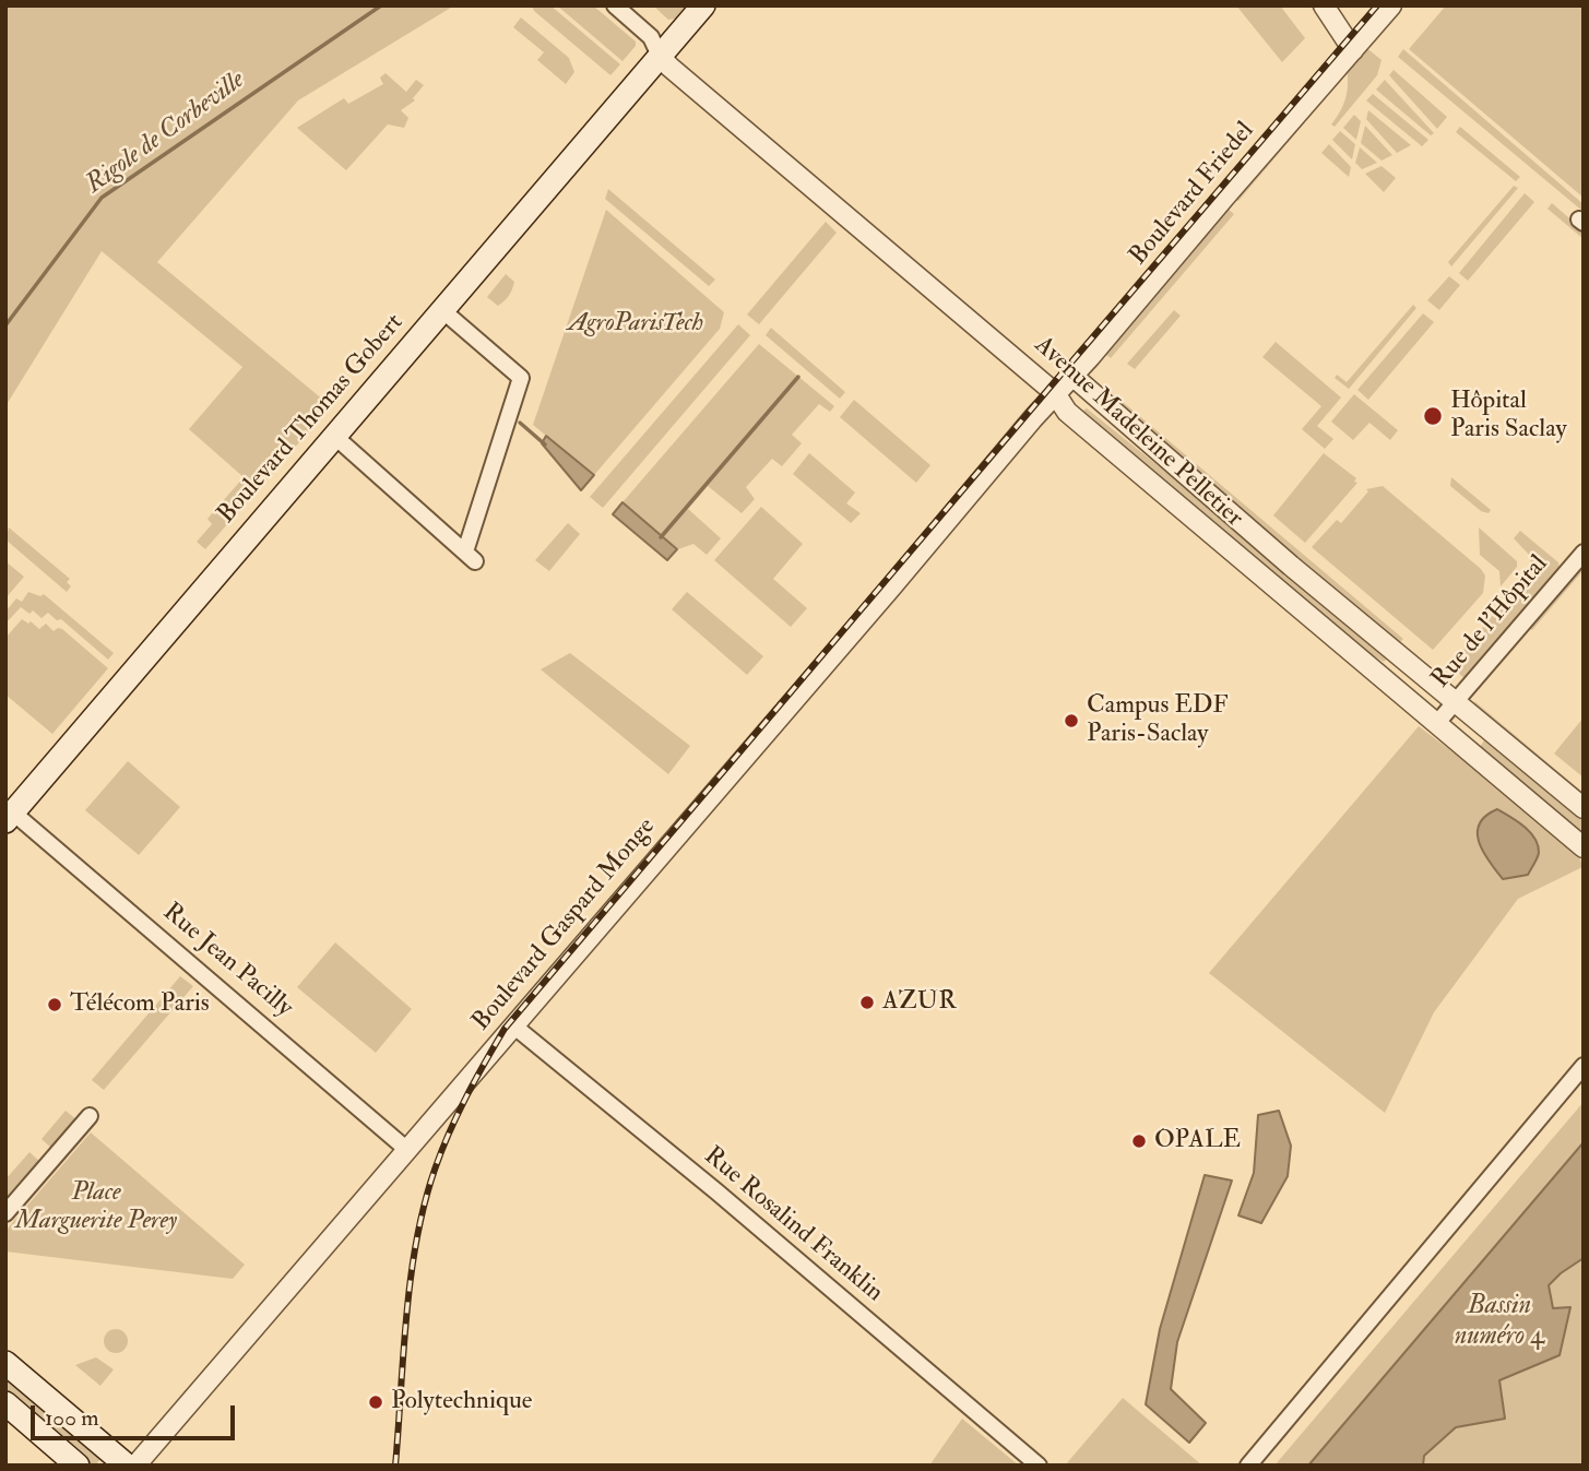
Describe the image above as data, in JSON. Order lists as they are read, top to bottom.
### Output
{
  "streets": {
    "main road": ["Boulevard Thomas Gobert"],
    "street": [
      "Boulevard Friedel",
      "Avenue Madeleine Pelletier",
      "Rue de l'Hôpital",
      "Boulevard Gaspard Monge",
      "Rue Jean Pacilly",
      "Rue Rosalind Franklin"
    ]
  },
  "crossings": [
    ["Boulevard Friedel", "Avenue Madeleine Pelletier"],
    ["Boulevard Friedel", "Boulevard Gaspard Monge"],
    ["Boulevard Thomas Gobert", "Avenue Madeleine Pelletier"],
    ["Boulevard Thomas Gobert", "Rue Jean Pacilly"],
    ["Avenue Madeleine Pelletier", "Rue de l'Hôpital"],
    ["Boulevard Gaspard Monge", "Rue Jean Pacilly"],
    ["Boulevard Gaspard Monge", "Rue Rosalind Franklin"]
  ],
  "water": ["Rigole de Corbeville", "Bassin numéro 4"],
  "parks": ["AgroParisTech", "Place Marguerite Perey"],
  "places": [
    "Hôpital Paris Saclay",
    "Campus EDF Paris-Saclay",
    "AZUR",
    "Télécom Paris",
    "OPALE",
    "Polytechnique"
  ],
  "scale_bar": "100 m"
}
